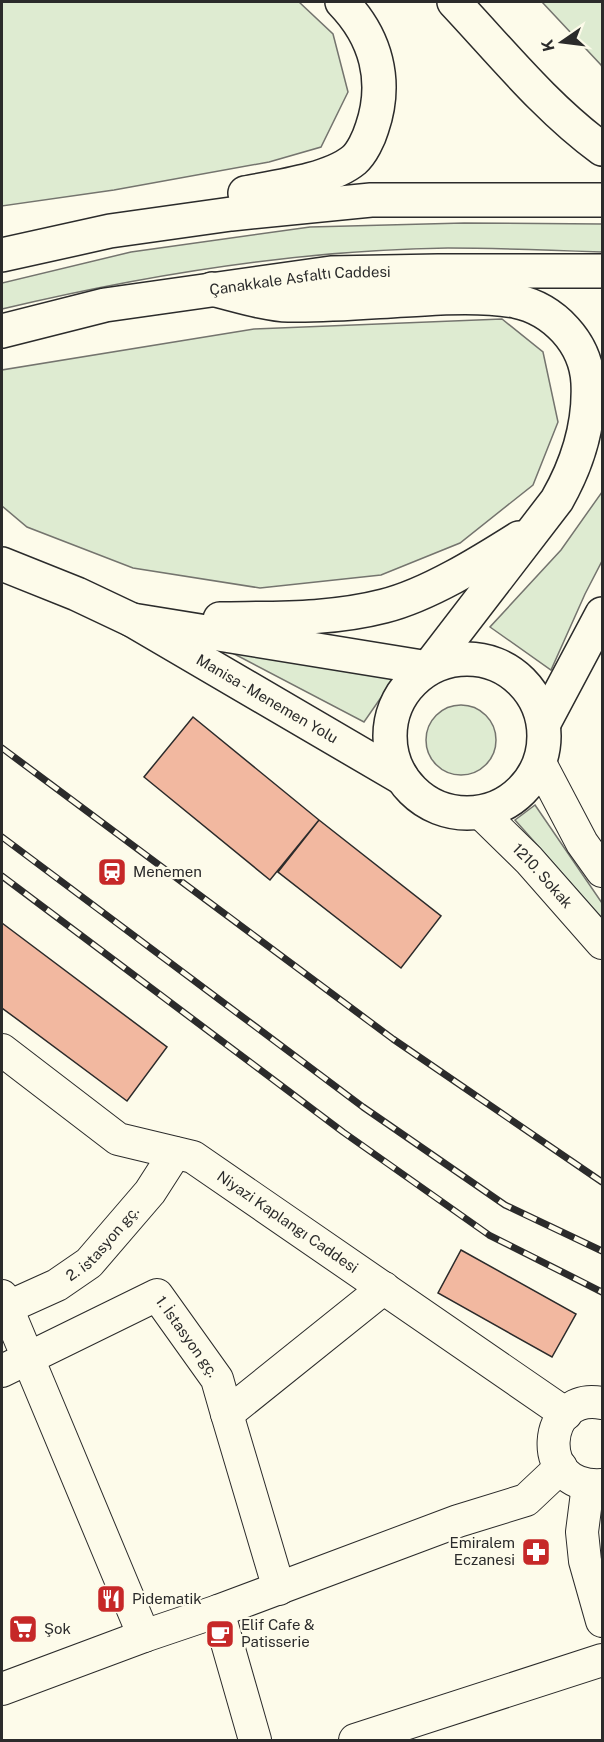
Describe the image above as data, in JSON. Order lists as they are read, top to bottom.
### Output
{
  "streets": {
    "highway": ["Çanakkale Asfaltı Caddesi", "Manisa - Menemen Yolu"],
    "street": [
      "1210. Sokak",
      "Niyazi Kaplangı Caddesi",
      "2. istasyon gç.",
      "1. İstasyon gç."
    ]
  },
  "crossings": [
    ["Manisa - Menemen Yolu", "1210. Sokak"],
    ["Niyazi Kaplangı Caddesi", "2. istasyon gç."]
  ],
  "places": {
    "station": ["Menemen"],
    "pharmacy": ["Emiralem Eczanesi"],
    "restaurant": ["Pidematik"],
    "supermarket": ["Şok"],
    "cafe": ["Elif Cafe & Patisserie"]
  },
  "north": "left"
}
